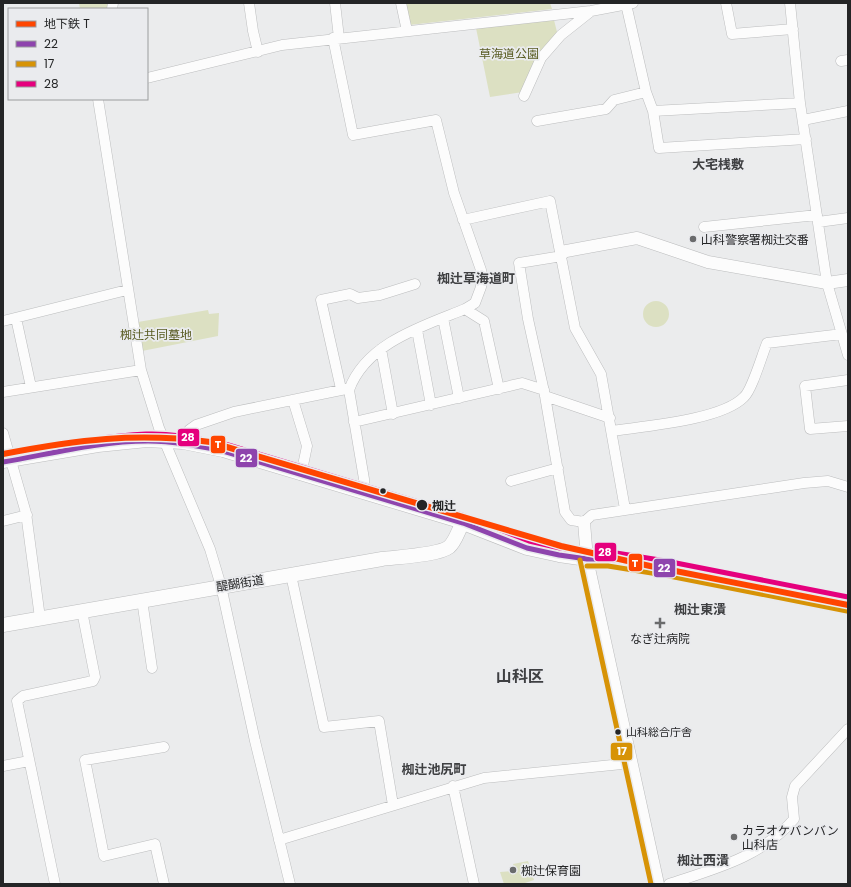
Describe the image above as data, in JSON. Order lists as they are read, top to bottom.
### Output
{
  "streets": {
    "main road": ["醍醐街道"]
  },
  "districts": [
    "大宅桟敷",
    "椥辻草海道町",
    "椥辻東潰",
    "山科区",
    "椥辻池尻町",
    "椥辻西潰"
  ],
  "parks": ["草海道公園", "椥辻共同墓地"],
  "places": {
    "other": [
      "山科警察署椥辻交番",
      "椥辻",
      "山科総合庁舎",
      "カラオケバンバン 山科店",
      "椥辻保育園"
    ],
    "health": ["なぎ辻病院"]
  },
  "lines": [
    "transit line 28",
    "metro line T",
    "transit line 22",
    "transit line 17"
  ],
  "legend": [
    "地下鉄 T",
    "22",
    "17",
    "28"
  ]
}
